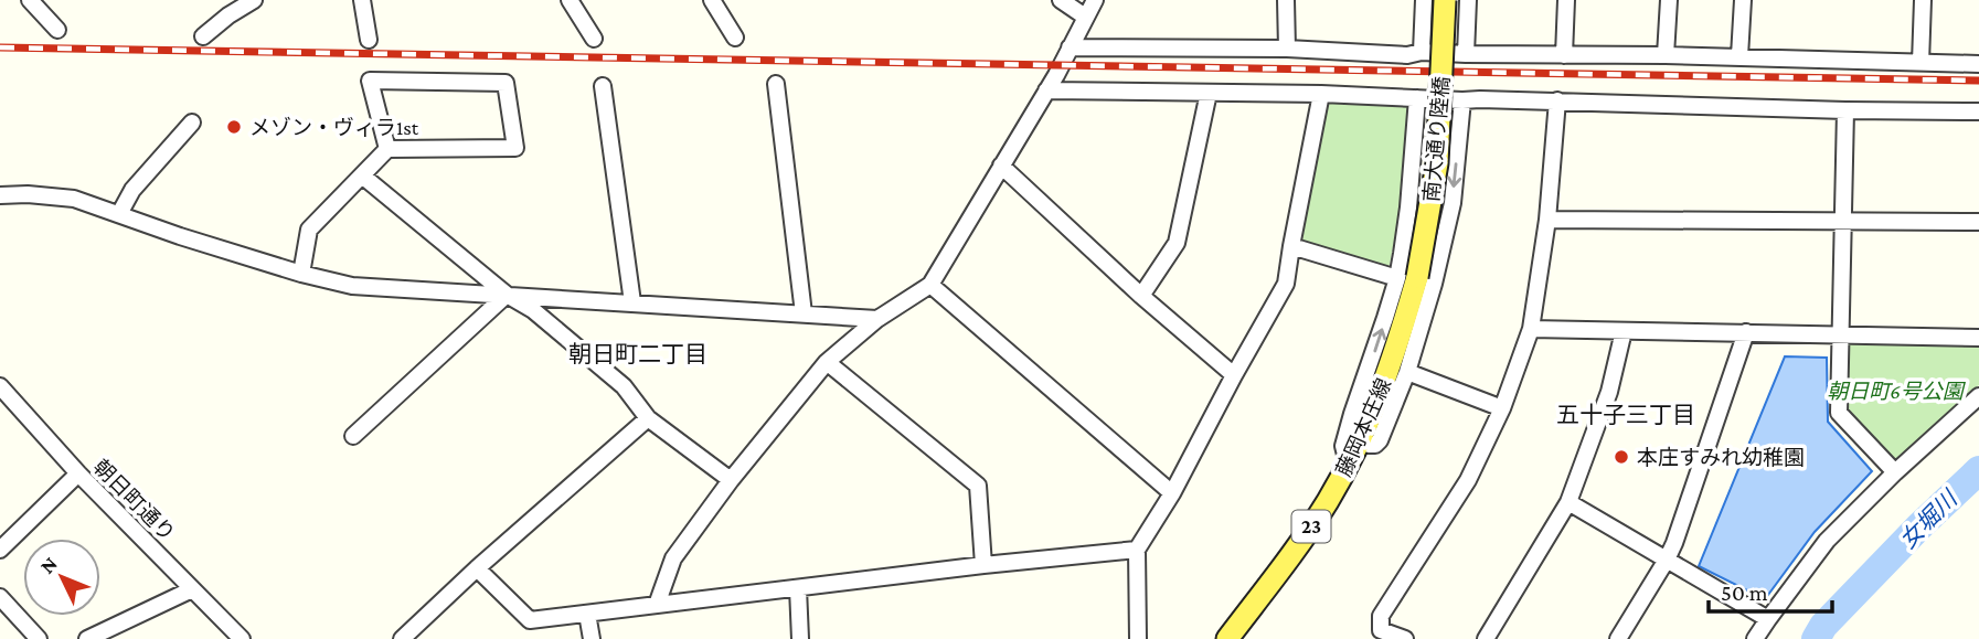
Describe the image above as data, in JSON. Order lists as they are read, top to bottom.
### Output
{
  "streets": {
    "main road": ["南大通り陸橋", "藤岡本庄線", "23"],
    "street": ["朝日町通り"]
  },
  "crossings": [
    ["南大通り陸橋", "藤岡本庄線"]
  ],
  "districts": ["朝日町二丁目", "五十子三丁目"],
  "water": ["女堀川"],
  "parks": ["朝日町6号公園"],
  "places": ["メゾン・ヴィラ1st", "本庄すみれ幼稚園"],
  "scale_bar": "50 m",
  "north": "top left"
}
